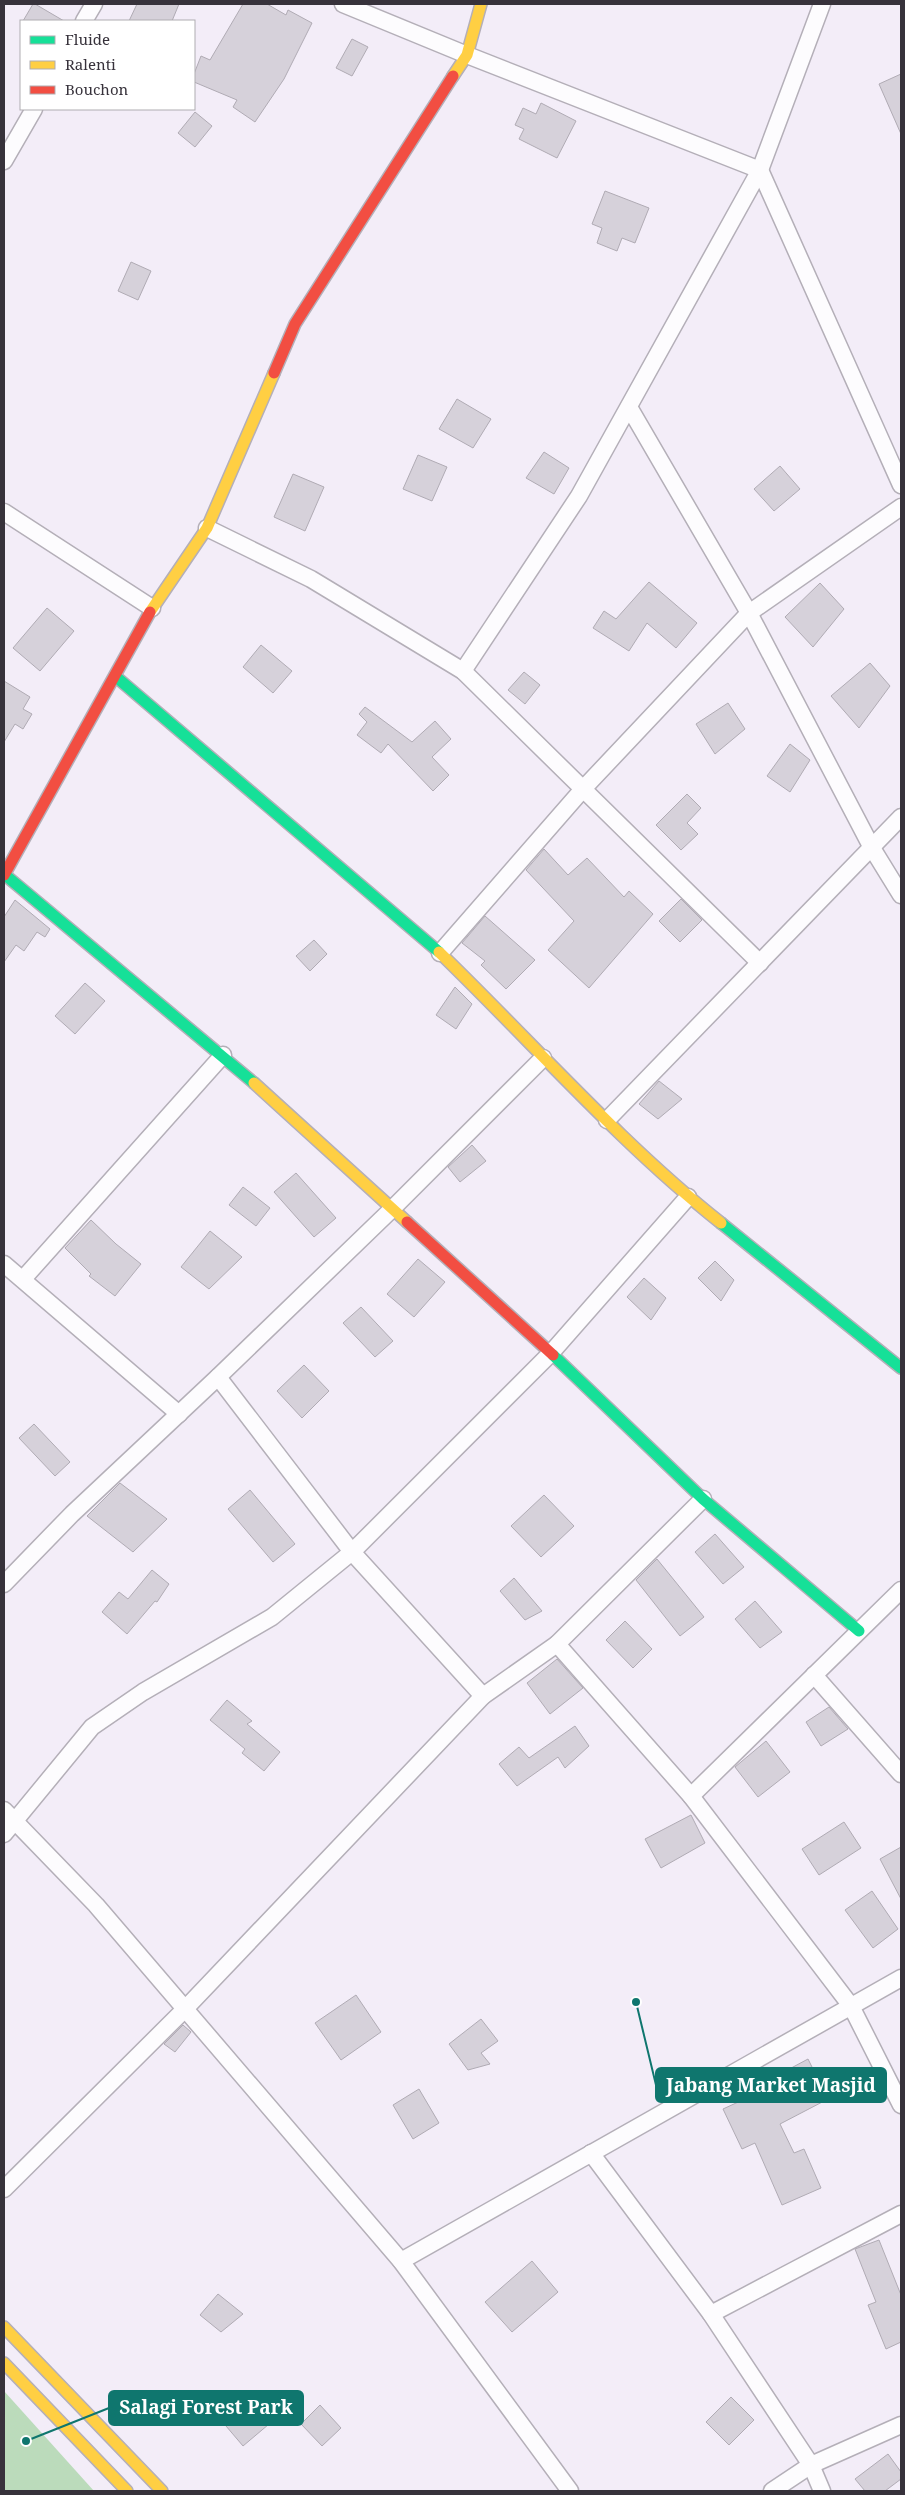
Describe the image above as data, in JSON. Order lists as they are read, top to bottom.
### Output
{
  "places": ["Jabang Market Masjid", "Salagi Forest Park"],
  "legend": ["Fluide", "Ralenti", "Bouchon"]
}
